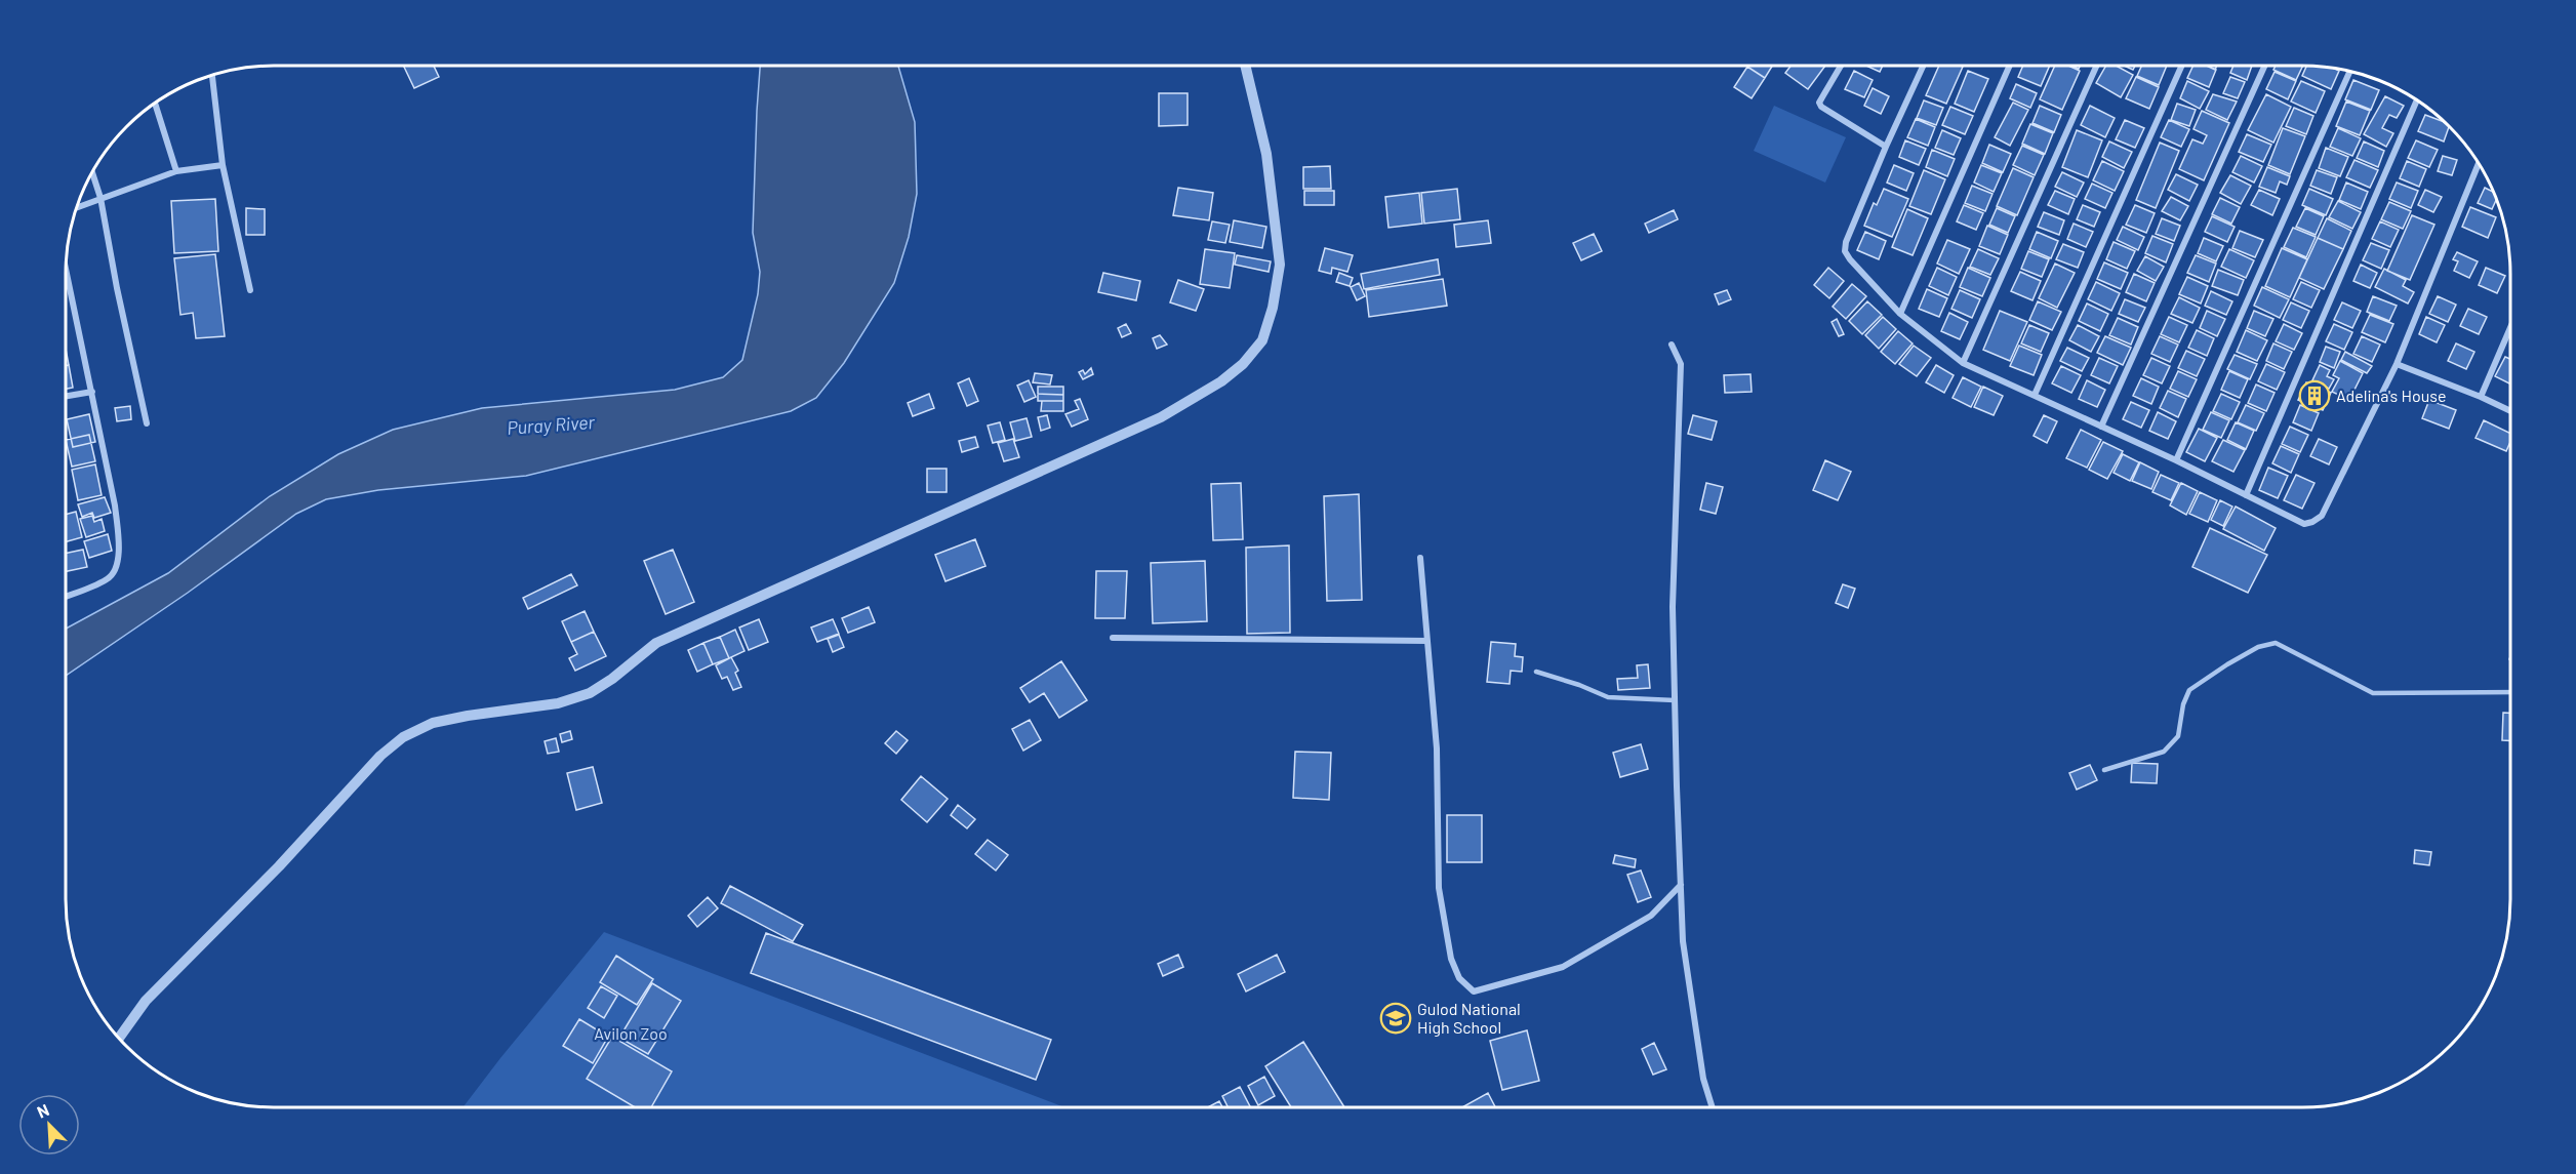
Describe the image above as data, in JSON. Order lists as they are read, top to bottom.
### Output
{
  "water": ["Puray River"],
  "parks": ["Avilon Zoo"],
  "places": {
    "building": ["Adelina's House"],
    "school or university": ["Gulod National High School"]
  },
  "north": "top left"
}
